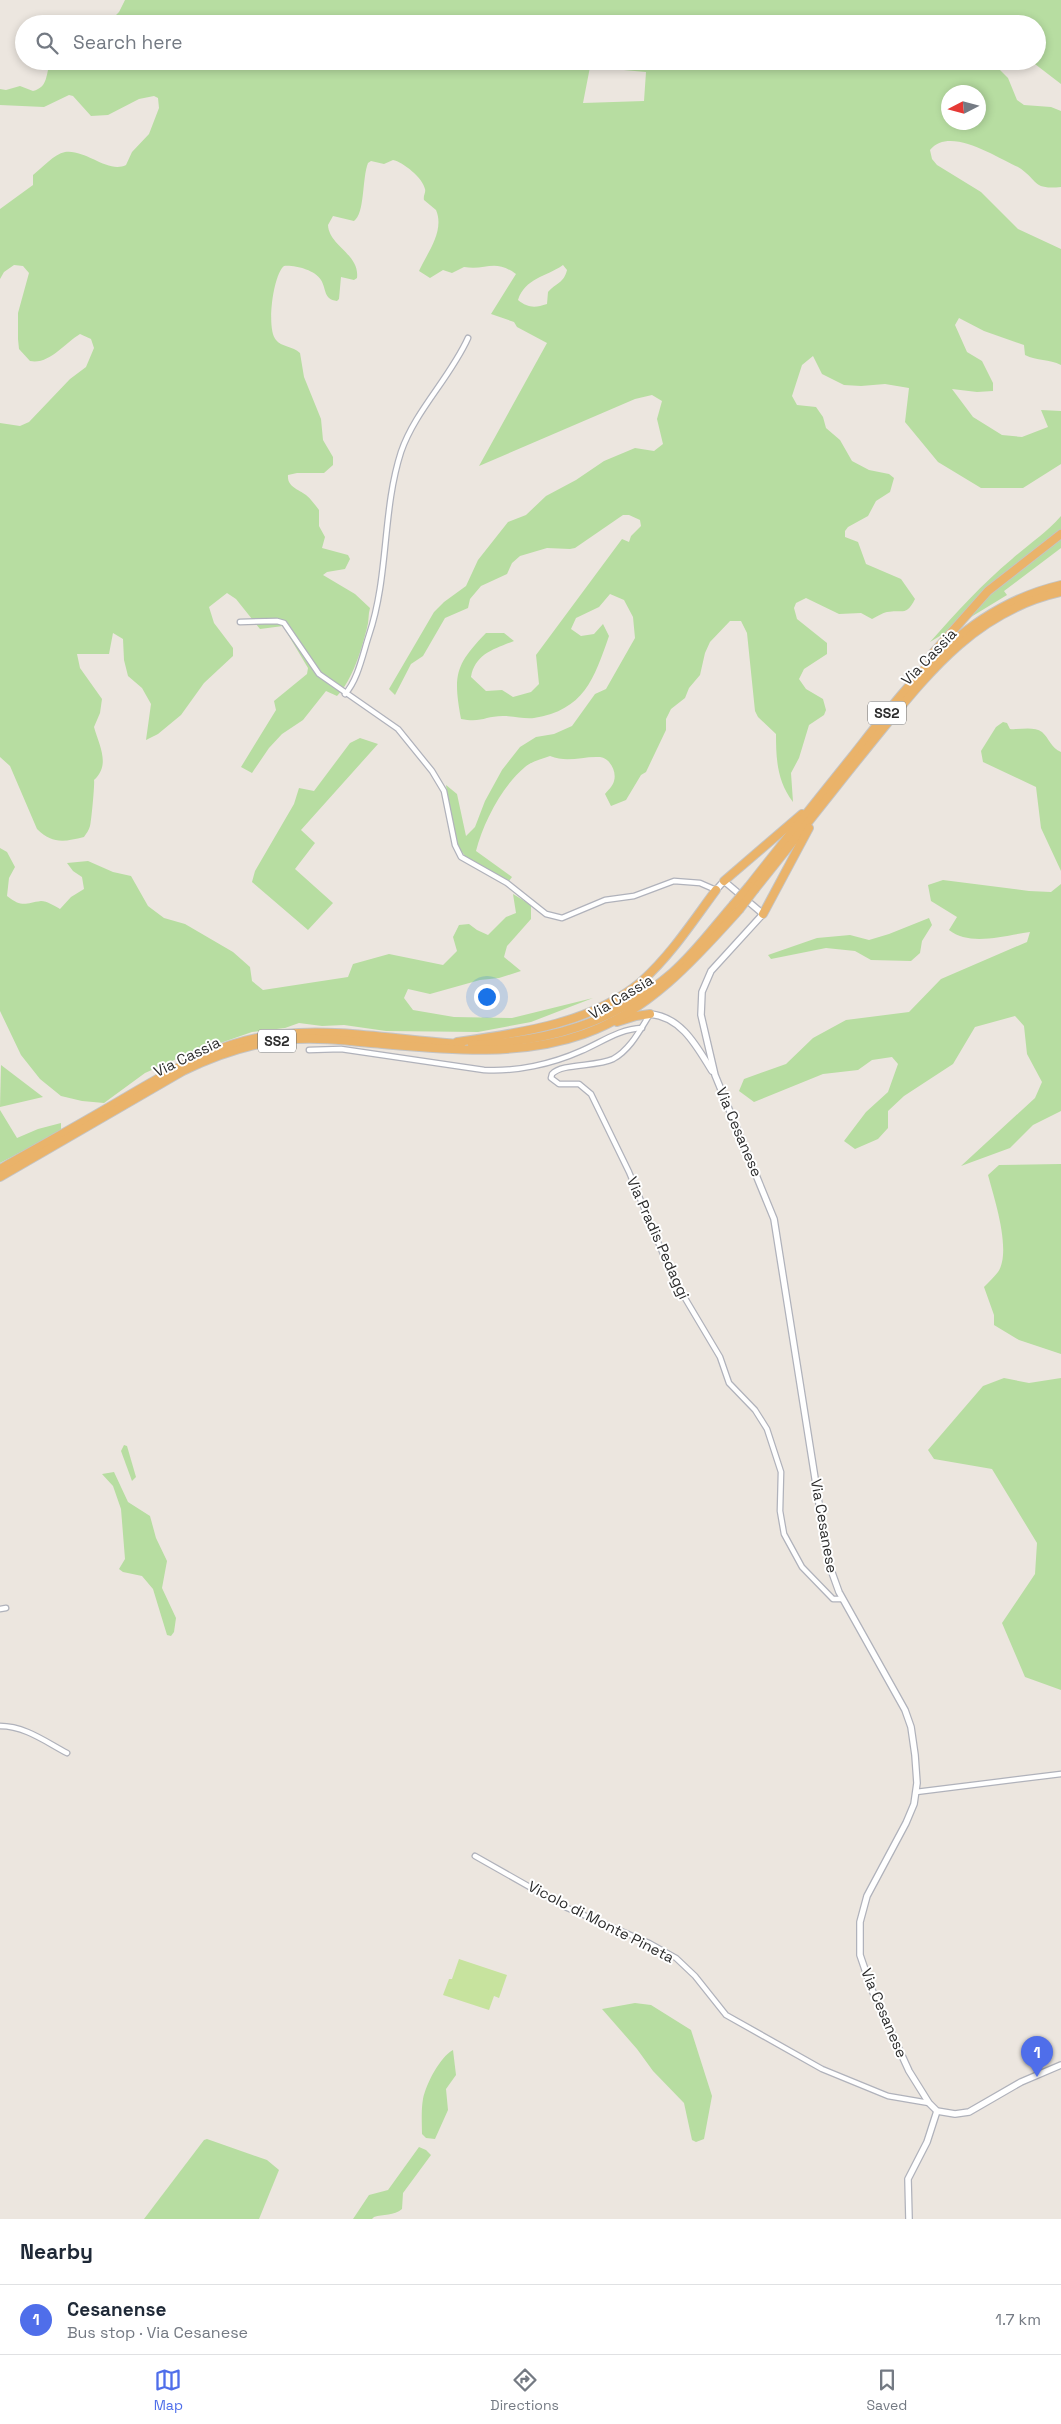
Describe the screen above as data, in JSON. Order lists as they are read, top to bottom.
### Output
{
  "streets": {
    "highway": ["Via Cassia", "SS2"],
    "street": ["Via Cesanese", "Via Pradis Pedaggi", "Vicolo di Monte Pineta"]
  },
  "crossings": [
    ["Via Cesanese", "Via Pradis Pedaggi"],
    ["Via Cesanese", "Vicolo di Monte Pineta"]
  ],
  "north": "left",
  "page": {
    "search": "Search here",
    "pins": "1",
    "heading": "Nearby",
    "list": [
      {
        "mark": "1",
        "name": "Cesanense",
        "note": "Bus stop · Via Cesanese",
        "value": "1.7 km"
      }
    ],
    "nav": ["Map", "Directions", "Saved"]
  }
}
